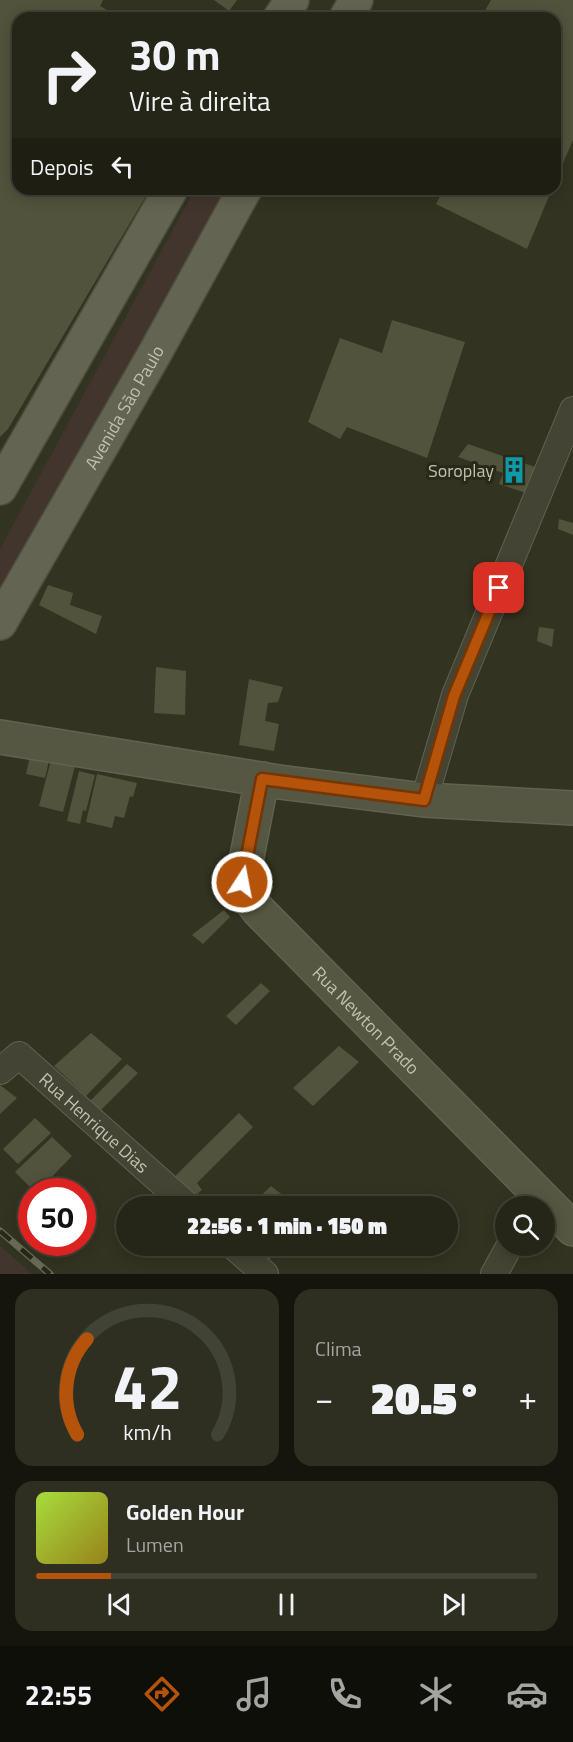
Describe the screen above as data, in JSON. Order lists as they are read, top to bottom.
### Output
{
  "streets": {
    "main road": ["Avenida São Paulo", "Rua Newton Prado"],
    "street": ["Rua Henrique Dias"]
  },
  "places": {
    "building": ["Soroplay"]
  },
  "page": {
    "turn": ["30 m", "Vire à direita"],
    "then": "Depois",
    "limit": "50",
    "trip": "22:56 · 1 min · 150 m",
    "tile": "Clima",
    "heat": ["−", "20.5°", "+"],
    "song": ["Golden Hour", "Lumen"],
    "tabs": "22:55",
    "gauge": ["42", "km/h"]
  }
}
